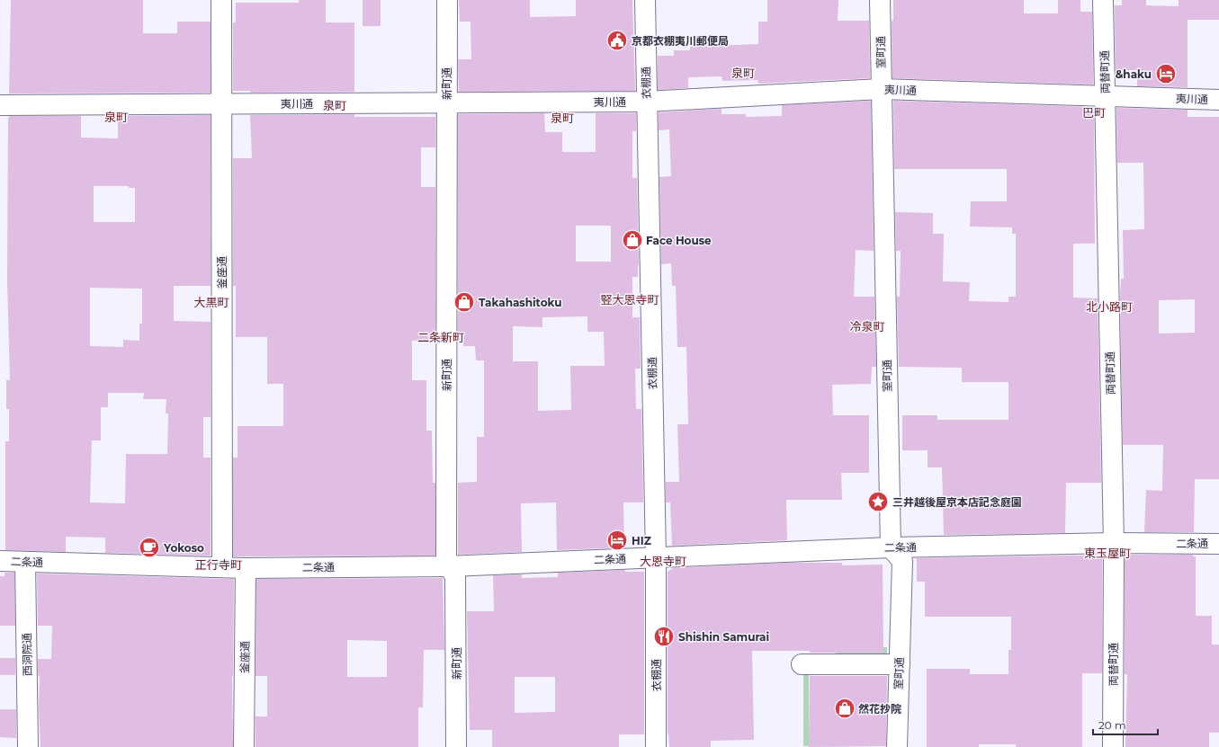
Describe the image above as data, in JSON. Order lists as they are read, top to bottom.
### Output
{
  "streets": {
    "street": [
      "室町通",
      "両替町通",
      "衣棚通",
      "新町通",
      "夷川通",
      "釜座通",
      "二条通",
      "西洞院通"
    ]
  },
  "crossings": [
    ["室町通", "夷川通"],
    ["室町通", "二条通"],
    ["両替町通", "夷川通"],
    ["両替町通", "二条通"],
    ["衣棚通", "夷川通"],
    ["衣棚通", "二条通"],
    ["新町通", "夷川通"],
    ["新町通", "二条通"],
    ["夷川通", "釜座通"],
    ["釜座通", "二条通"],
    ["二条通", "西洞院通"]
  ],
  "districts": [
    "泉町",
    "泉町",
    "巴町",
    "泉町",
    "泉町",
    "竪大恩寺町",
    "大黒町",
    "北小路町",
    "冷泉町",
    "二条新町",
    "東玉屋町",
    "大恩寺町",
    "正行寺町"
  ],
  "places": {
    "public building": ["京都衣棚夷川郵便局"],
    "hotel": ["&haku", "HIZ"],
    "shop": ["Face House", "Takahashitoku", "然花抄院"],
    "place": ["三井越後屋京本店記念庭園"],
    "cafe": ["Yokoso"],
    "restaurant": ["Shishin Samurai"]
  },
  "scale_bar": "20 m"
}
